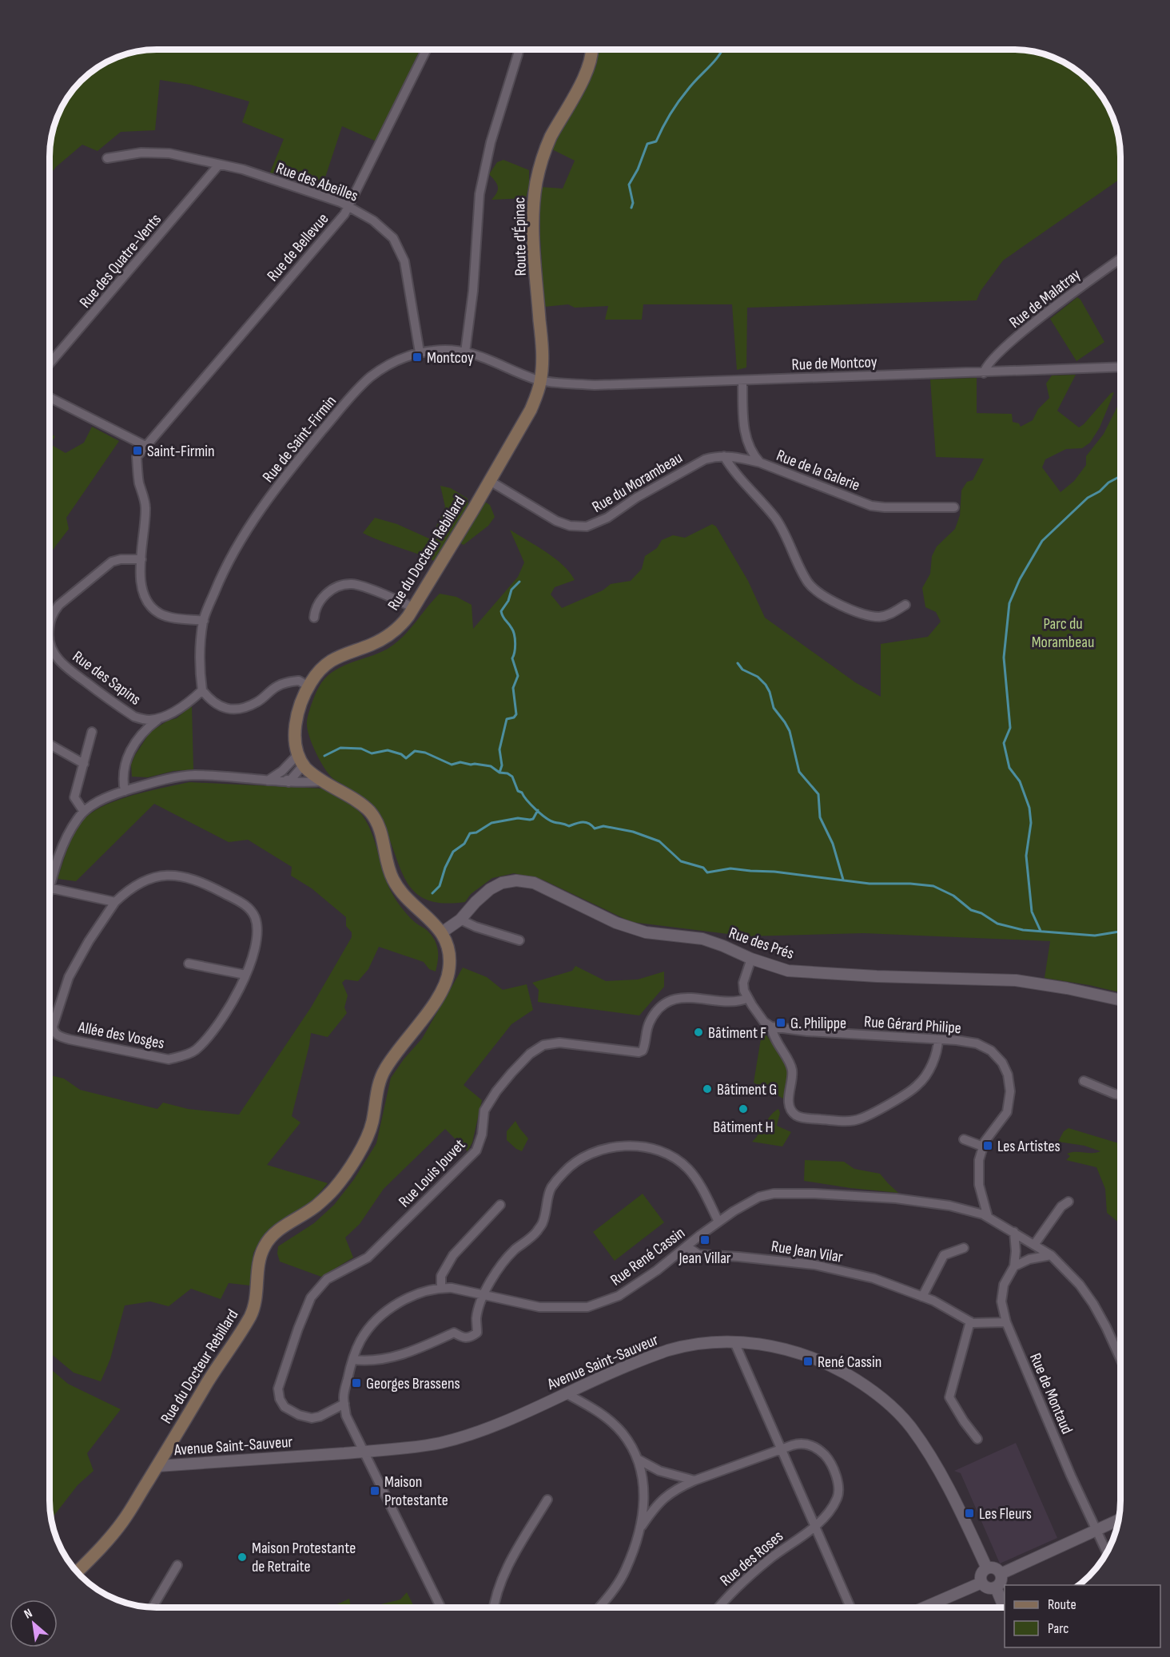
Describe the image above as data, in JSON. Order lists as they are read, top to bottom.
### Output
{
  "streets": {
    "main road": ["Route d'Épinac", "Rue du Docteur Rebillard"],
    "street": [
      "Rue des Abeilles",
      "Rue de Bellevue",
      "Rue des Quatre-Vents",
      "Rue de Malatray",
      "Rue de Montcoy",
      "Rue de Saint-Firmin",
      "Rue de la Galerie",
      "Rue du Morambeau",
      "Rue des Sapins",
      "Rue des Prés",
      "Rue Gérard Philipe",
      "Allée des Vosges",
      "Rue Louis Jouvet",
      "Rue Jean Vilar",
      "Rue René Cassin",
      "Avenue Saint-Sauveur",
      "Rue de Montaud",
      "Rue des Roses"
    ]
  },
  "crossings": [
    ["Rue des Abeilles", "Rue de Bellevue"],
    ["Rue des Abeilles", "Rue des Quatre-Vents"],
    ["Rue des Abeilles", "Rue de Saint-Firmin"],
    ["Route d'Épinac", "Rue de Montcoy"],
    ["Route d'Épinac", "Rue de Saint-Firmin"],
    ["Route d'Épinac", "Rue du Docteur Rebillard"],
    ["Rue de Bellevue", "Rue de Saint-Firmin"],
    ["Rue de Bellevue", "Rue des Sapins"],
    ["Rue de Malatray", "Rue de Montcoy"],
    ["Rue de Montcoy", "Rue de Saint-Firmin"],
    ["Rue de Montcoy", "Rue de la Galerie"],
    ["Rue de la Galerie", "Rue du Morambeau"],
    ["Rue du Morambeau", "Rue du Docteur Rebillard"],
    ["Rue du Docteur Rebillard", "Rue des Prés"],
    ["Rue du Docteur Rebillard", "Avenue Saint-Sauveur"],
    ["Rue Gérard Philipe", "Rue René Cassin"],
    ["Rue Louis Jouvet", "Rue René Cassin"],
    ["Rue Jean Vilar", "Rue René Cassin"],
    ["Rue Jean Vilar", "Rue de Montaud"],
    ["Rue René Cassin", "Avenue Saint-Sauveur"],
    ["Rue René Cassin", "Rue de Montaud"]
  ],
  "parks": ["Parc du Morambeau"],
  "places": {
    "transit": [
      "Montcoy",
      "Saint-Firmin",
      "G. Philippe",
      "Les Artistes",
      "Jean Villar",
      "René Cassin",
      "Georges Brassens",
      "Maison Protestante",
      "Les Fleurs"
    ],
    "other": [
      "Bâtiment F",
      "Bâtiment G",
      "Bâtiment H",
      "Maison Protestante de Retraite"
    ]
  },
  "legend": ["Route", "Parc"],
  "north": "top left"
}
